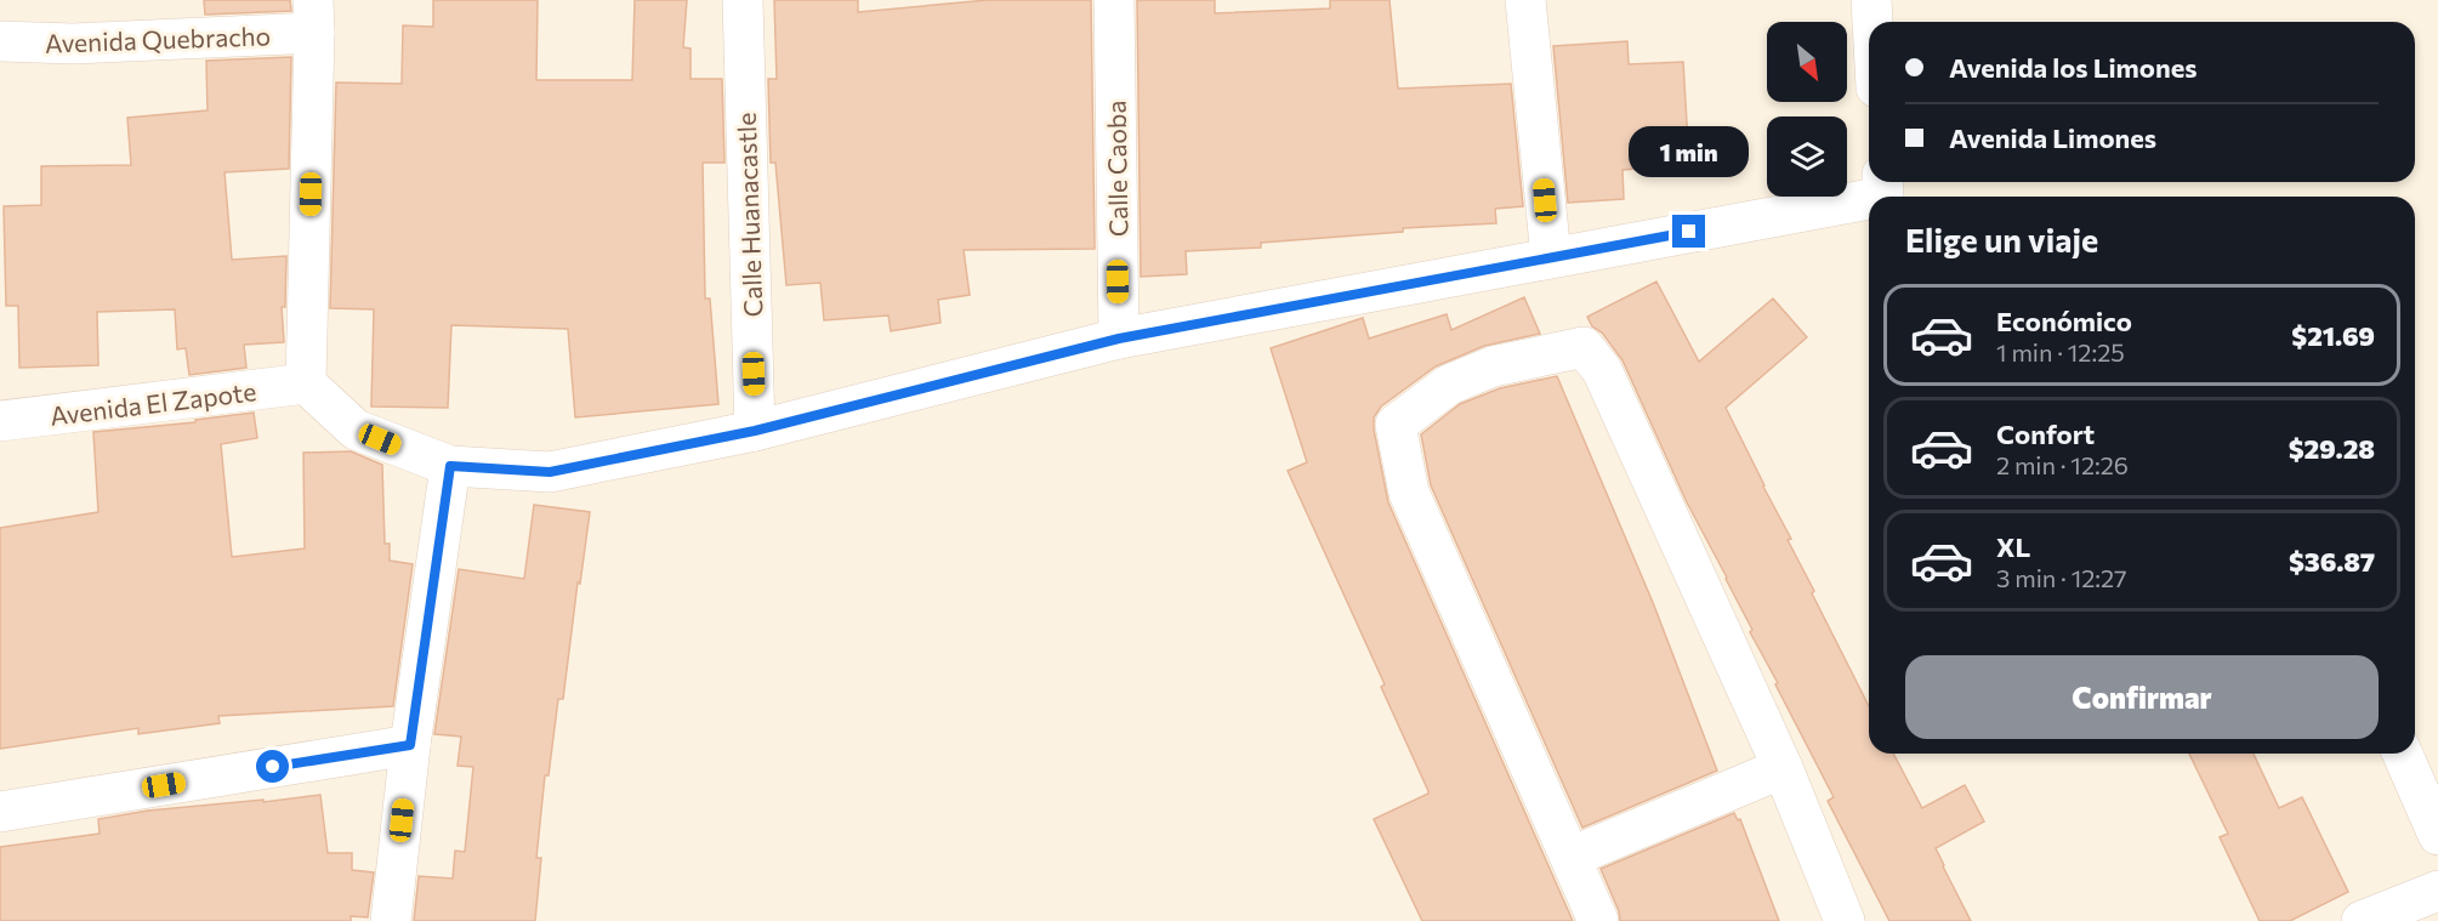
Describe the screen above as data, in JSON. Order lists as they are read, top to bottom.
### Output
{
  "streets": {
    "street": [
      "Avenida Quebracho",
      "Calle Caoba",
      "Calle Huanacastle",
      "Avenida El Zapote"
    ]
  },
  "north": "bottom right",
  "page": {
    "banner": ["Avenida los Limones", "Avenida Limones"],
    "bubble": "1 min",
    "heading": "Elige un viaje",
    "list": [
      {
        "name": "Económico",
        "note": "1 min · 12:25",
        "value": "$21.69"
      },
      {
        "name": "Confort",
        "note": "2 min · 12:26",
        "value": "$29.28"
      },
      {
        "name": "XL",
        "note": "3 min · 12:27",
        "value": "$36.87"
      }
    ],
    "buttons": "Confirmar"
  }
}
